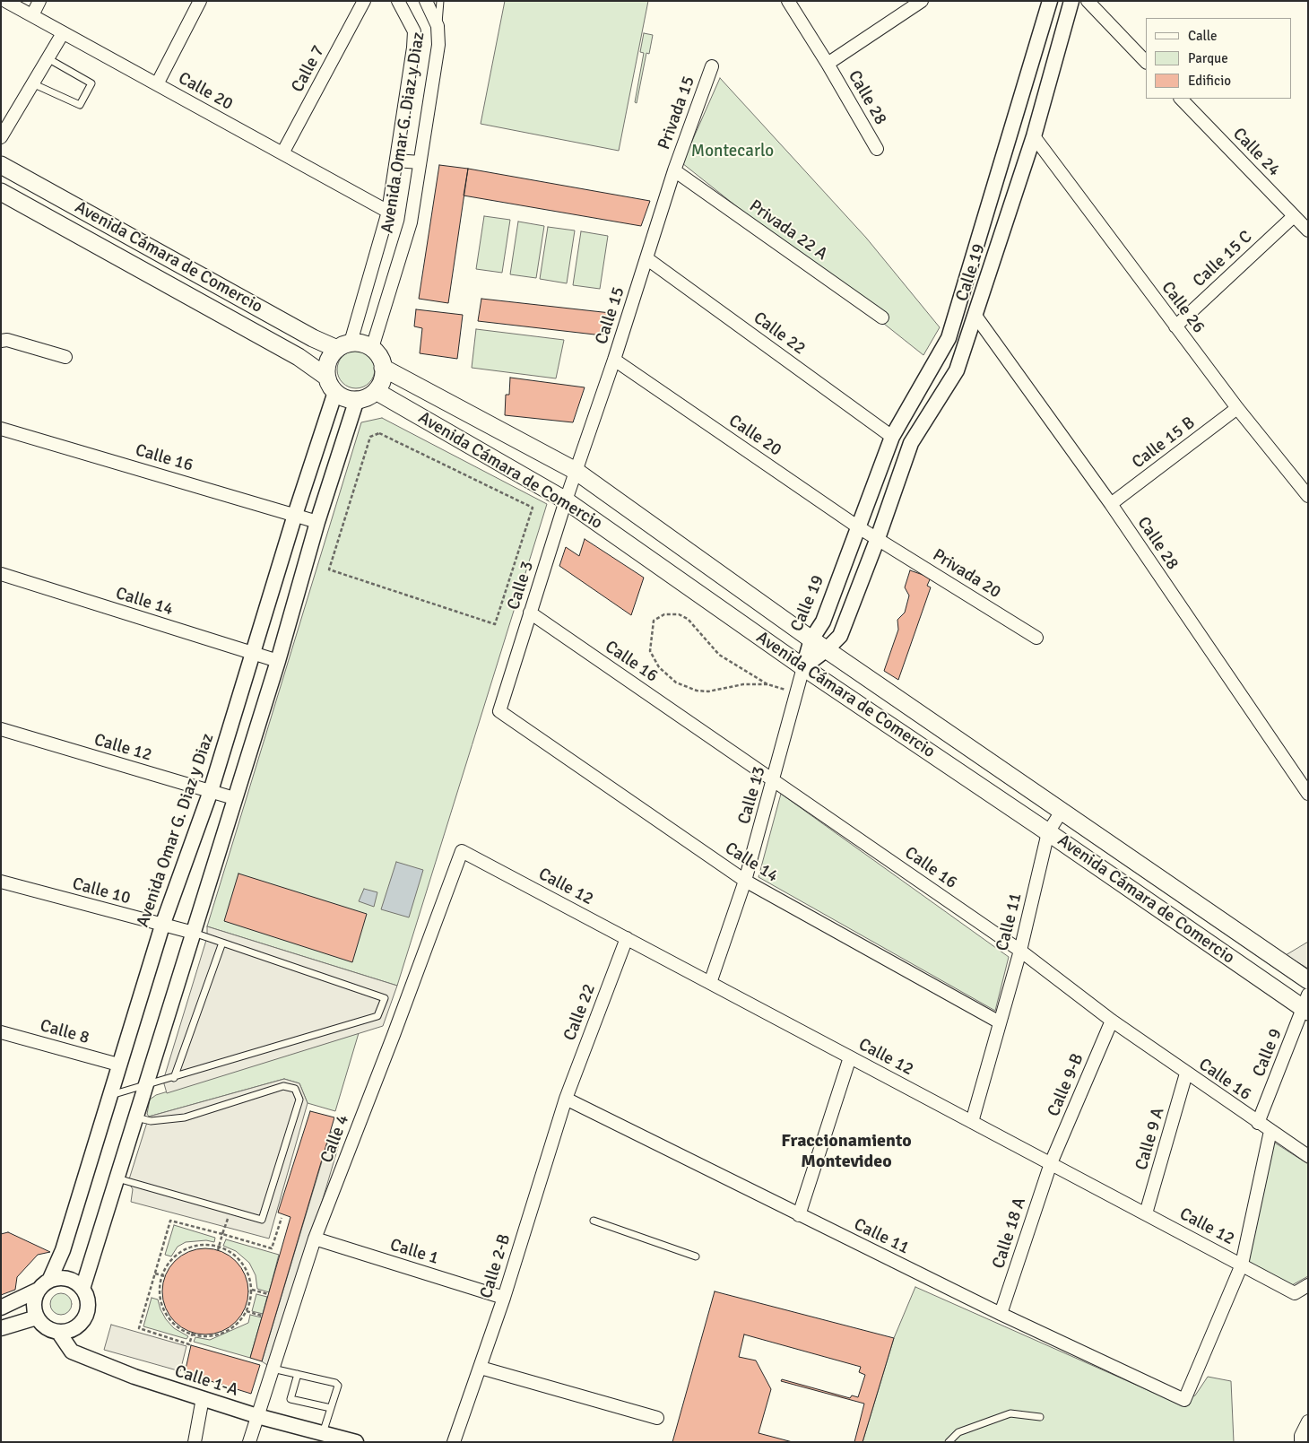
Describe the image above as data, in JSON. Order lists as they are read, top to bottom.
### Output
{
  "streets": {
    "main road": ["Avenida Cámara de Comercio"],
    "street": [
      "Calle 7",
      "Calle 20",
      "Calle 28",
      "Privada 15",
      "Avenida Omar G. Diaz y Diaz",
      "Calle 24",
      "Privada 22 A",
      "Calle 15 C",
      "Calle 19",
      "Calle 26",
      "Calle 15",
      "Calle 22",
      "Calle 15 B",
      "Calle 16",
      "Privada 20",
      "Calle 3",
      "Calle 14",
      "Calle 12",
      "Calle 13",
      "Calle 10",
      "Calle 11",
      "Calle 8",
      "Calle 9",
      "Calle 9-B",
      "Calle 4",
      "Calle 9 A",
      "Calle 18 A",
      "Calle 1",
      "Calle 2-B",
      "Calle 1-A"
    ]
  },
  "crossings": [
    ["Calle 7", "Calle 20"],
    ["Calle 20", "Avenida Omar G. Diaz y Diaz"],
    ["Calle 20", "Calle 19"],
    ["Calle 20", "Calle 15"],
    ["Calle 20", "Privada 20"],
    ["Calle 28", "Calle 19"],
    ["Calle 28", "Calle 15 B"],
    ["Privada 15", "Privada 22 A"],
    ["Privada 15", "Calle 15"],
    ["Avenida Omar G. Diaz y Diaz", "Avenida Cámara de Comercio"],
    ["Avenida Omar G. Diaz y Diaz", "Calle 16"],
    ["Avenida Omar G. Diaz y Diaz", "Calle 14"],
    ["Avenida Omar G. Diaz y Diaz", "Calle 12"],
    ["Avenida Omar G. Diaz y Diaz", "Calle 10"],
    ["Avenida Omar G. Diaz y Diaz", "Calle 8"],
    ["Avenida Omar G. Diaz y Diaz", "Calle 1-A"],
    ["Calle 24", "Calle 15 C"],
    ["Privada 22 A", "Calle 15"],
    ["Avenida Cámara de Comercio", "Calle 19"],
    ["Avenida Cámara de Comercio", "Calle 15"],
    ["Avenida Cámara de Comercio", "Calle 3"],
    ["Avenida Cámara de Comercio", "Calle 13"],
    ["Avenida Cámara de Comercio", "Calle 11"],
    ["Avenida Cámara de Comercio", "Calle 9"],
    ["Calle 15 C", "Calle 26"],
    ["Calle 19", "Calle 26"],
    ["Calle 19", "Calle 22"],
    ["Calle 19", "Privada 20"],
    ["Calle 19", "Calle 13"],
    ["Calle 26", "Calle 15 B"],
    ["Calle 15", "Calle 22"],
    ["Calle 15", "Calle 3"],
    ["Calle 22", "Calle 12"],
    ["Calle 22", "Calle 11"],
    ["Calle 22", "Calle 2-B"],
    ["Calle 16", "Calle 3"],
    ["Calle 16", "Calle 13"],
    ["Calle 16", "Calle 11"],
    ["Calle 16", "Calle 9"],
    ["Calle 16", "Calle 9-B"],
    ["Calle 16", "Calle 9 A"],
    ["Calle 3", "Calle 14"],
    ["Calle 14", "Calle 13"],
    ["Calle 14", "Calle 11"],
    ["Calle 12", "Calle 13"],
    ["Calle 12", "Calle 11"],
    ["Calle 12", "Calle 9-B"],
    ["Calle 12", "Calle 4"],
    ["Calle 12", "Calle 9 A"],
    ["Calle 12", "Calle 18 A"],
    ["Calle 11", "Calle 18 A"],
    ["Calle 11", "Calle 2-B"],
    ["Calle 9-B", "Calle 18 A"],
    ["Calle 4", "Calle 1"],
    ["Calle 4", "Calle 1-A"],
    ["Calle 1", "Calle 2-B"]
  ],
  "districts": ["Fraccionamiento Montevideo"],
  "parks": ["Montecarlo"],
  "legend": ["Calle", "Parque", "Edificio"]
}
